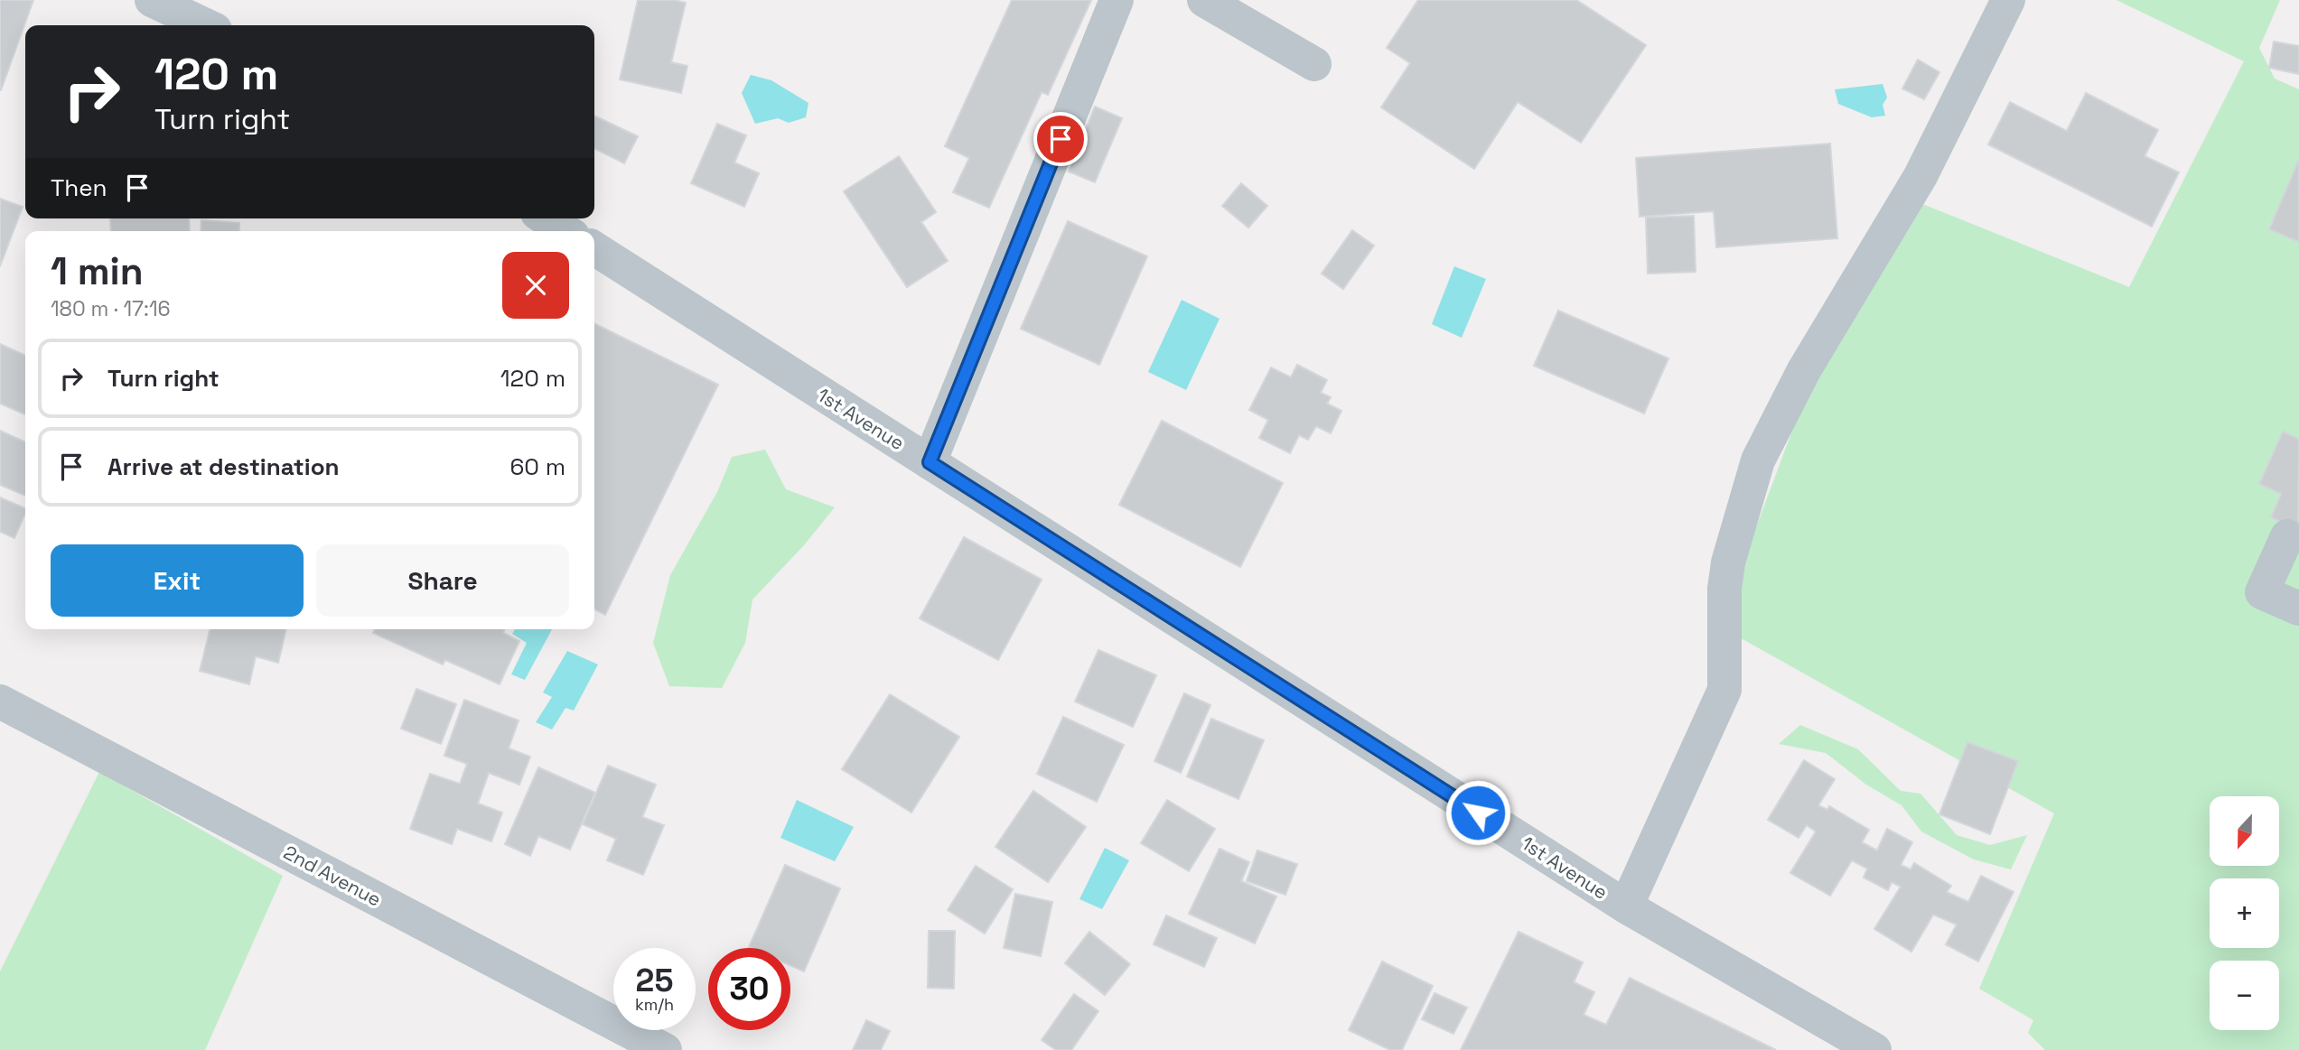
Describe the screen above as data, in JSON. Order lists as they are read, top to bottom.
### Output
{
  "streets": {
    "street": ["1st Avenue", "2nd Avenue"]
  },
  "north": "bottom",
  "page": {
    "turn": ["120 m", "Turn right"],
    "then": "Then",
    "heading": ["1 min", "180 m · 17:16"],
    "list": [
      {
        "name": "Turn right",
        "value": "120 m"
      },
      {
        "name": "Arrive at destination",
        "value": "60 m"
      }
    ],
    "buttons": ["Exit", "Share"],
    "map_buttons": ["+", "−"],
    "speed": "25 km/h",
    "limit": "30"
  }
}
